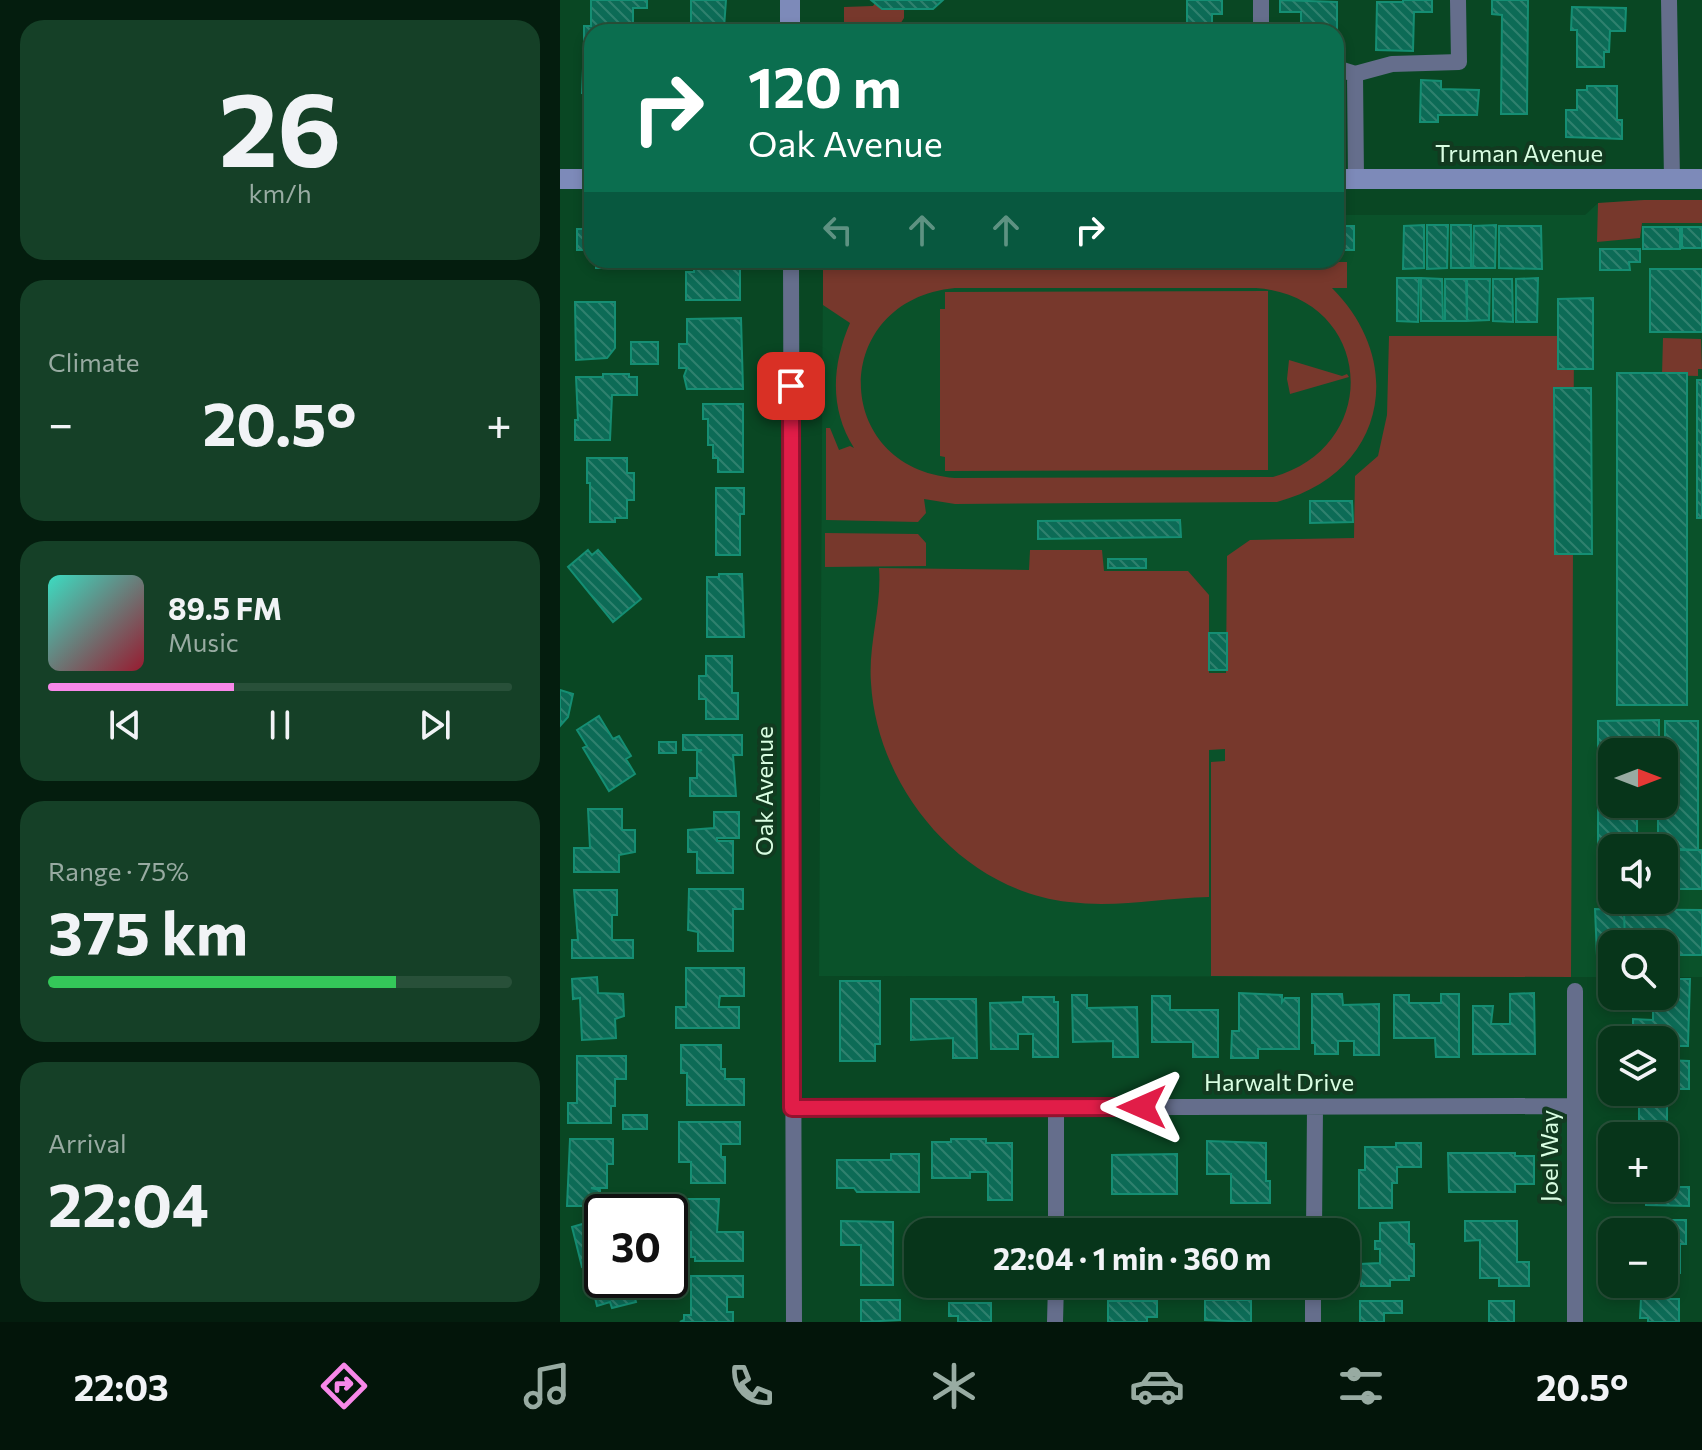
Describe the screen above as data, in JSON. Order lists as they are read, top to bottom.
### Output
{
  "streets": {
    "street": [
      "Truman Avenue",
      "Oak Avenue",
      "Harwalt Drive",
      "Joel Way"
    ]
  },
  "crossings": [
    ["Oak Avenue", "Harwalt Drive"],
    ["Harwalt Drive", "Joel Way"]
  ],
  "north": "right",
  "page": {
    "tile": [
      ["26", "km/h"],
      "Climate",
      ["Range · 75%", "375 km"],
      ["Arrival", "22:04"]
    ],
    "turn": ["120 m", "Oak Avenue"],
    "heat": ["−", "20.5°", "+"],
    "song": ["89.5 FM", "Music"],
    "map_buttons": ["+", "−"],
    "limit": "30",
    "trip": "22:04 · 1 min · 360 m",
    "tabs": ["22:03", "20.5°"]
  }
}
